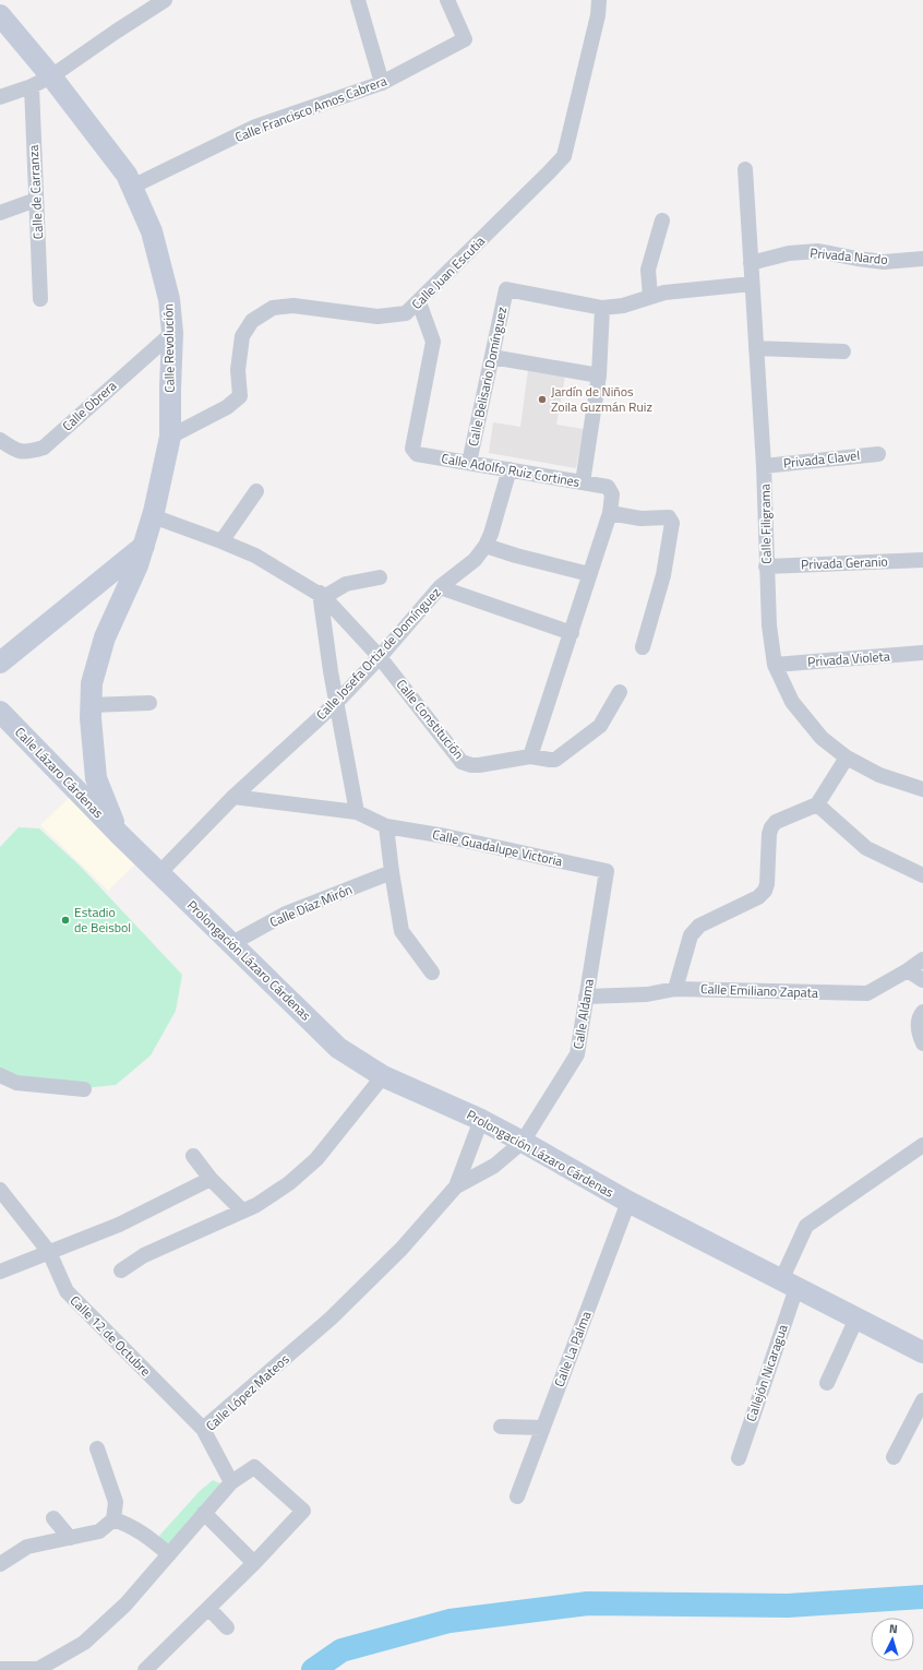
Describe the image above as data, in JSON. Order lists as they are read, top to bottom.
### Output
{
  "streets": {
    "main road": ["Calle Revolución", "Calle Lázaro Cárdenas", "Prolongación Lázaro Cárdenas"],
    "street": [
      "Calle Francisco Amos Cabrera",
      "Calle de Carranza",
      "Privada Nardo",
      "Calle Juan Escutia",
      "Calle Belisario Domínguez",
      "Calle Obrera",
      "Privada Clavel",
      "Calle Adolfo Ruiz Cortines",
      "Calle Filigrama",
      "Privada Geranio",
      "Calle Josefa Ortiz de Domínguez",
      "Privada Violeta",
      "Calle Constitución",
      "Calle Guadalupe Victoria",
      "Calle Díaz Mirón",
      "Calle Emiliano Zapata",
      "Calle Aldama",
      "Calle 12 de Octubre",
      "Calle La Palma",
      "Callejón Nicaragua",
      "Calle López Mateos"
    ]
  },
  "crossings": [
    ["Calle Francisco Amos Cabrera", "Calle Revolución"],
    ["Privada Nardo", "Calle Filigrama"],
    ["Calle Juan Escutia", "Calle Revolución"],
    ["Calle Juan Escutia", "Calle Adolfo Ruiz Cortines"],
    ["Calle Revolución", "Calle Obrera"],
    ["Calle Revolución", "Calle Constitución"],
    ["Calle Revolución", "Calle Lázaro Cárdenas"],
    ["Calle Revolución", "Prolongación Lázaro Cárdenas"],
    ["Calle Belisario Domínguez", "Calle Adolfo Ruiz Cortines"],
    ["Privada Clavel", "Calle Filigrama"],
    ["Calle Adolfo Ruiz Cortines", "Calle Josefa Ortiz de Domínguez"],
    ["Calle Filigrama", "Privada Geranio"],
    ["Calle Filigrama", "Privada Violeta"],
    ["Calle Josefa Ortiz de Domínguez", "Calle Constitución"],
    ["Calle Josefa Ortiz de Domínguez", "Prolongación Lázaro Cárdenas"],
    ["Calle Lázaro Cárdenas", "Prolongación Lázaro Cárdenas"],
    ["Calle Guadalupe Victoria", "Calle Aldama"],
    ["Calle Díaz Mirón", "Prolongación Lázaro Cárdenas"],
    ["Prolongación Lázaro Cárdenas", "Calle Aldama"],
    ["Prolongación Lázaro Cárdenas", "Calle La Palma"],
    ["Prolongación Lázaro Cárdenas", "Callejón Nicaragua"],
    ["Prolongación Lázaro Cárdenas", "Calle López Mateos"],
    ["Calle Emiliano Zapata", "Calle Aldama"],
    ["Calle Aldama", "Calle López Mateos"],
    ["Calle 12 de Octubre", "Calle López Mateos"]
  ],
  "places": ["Jardín de Niños Zoila Guzmán Ruiz", "Estadio de Beisbol"],
  "north": "top"
}
